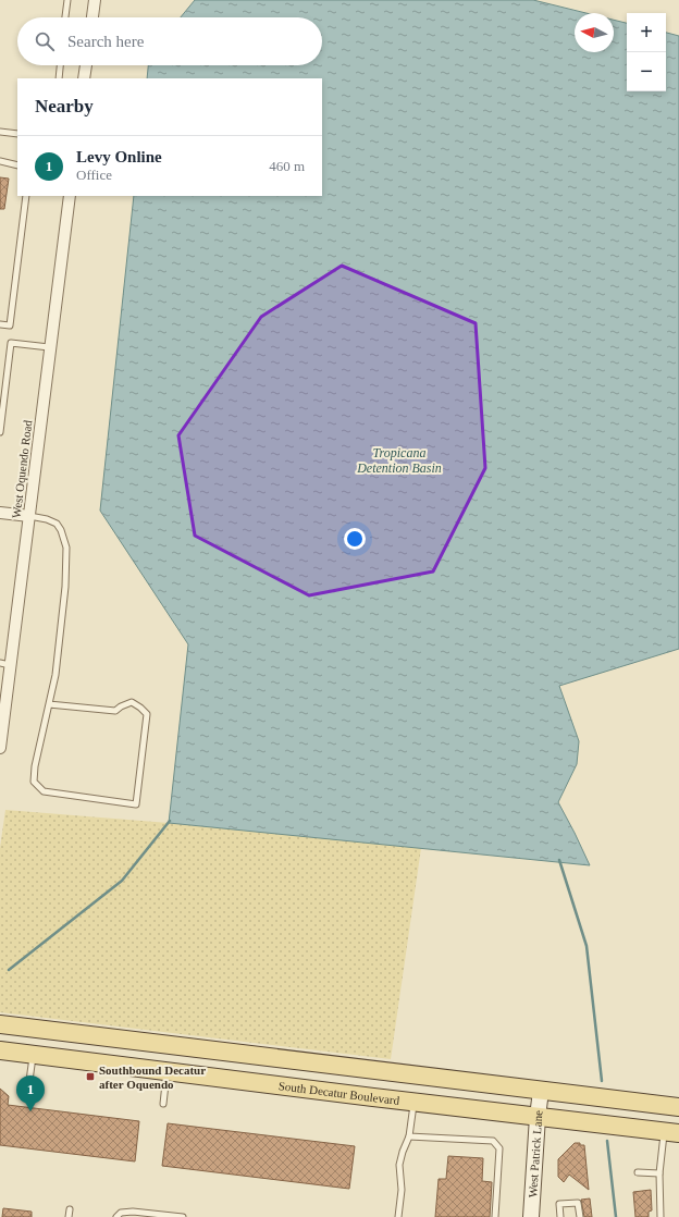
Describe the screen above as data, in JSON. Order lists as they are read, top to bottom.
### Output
{
  "streets": {
    "main road": ["South Decatur Boulevard"],
    "street": ["West Oquendo Road", "West Patrick Lane"]
  },
  "crossings": [
    ["South Decatur Boulevard", "West Patrick Lane"]
  ],
  "water": ["Tropicana Detention Basin"],
  "places": {
    "transit": ["Southbound Decatur after Oquendo"]
  },
  "north": "left",
  "page": {
    "map_buttons": ["+", "−"],
    "search": "Search here",
    "heading": "Nearby",
    "list": [
      {
        "mark": "1",
        "name": "Levy Online",
        "note": "Office",
        "value": "460 m"
      }
    ],
    "pins": "1"
  }
}
